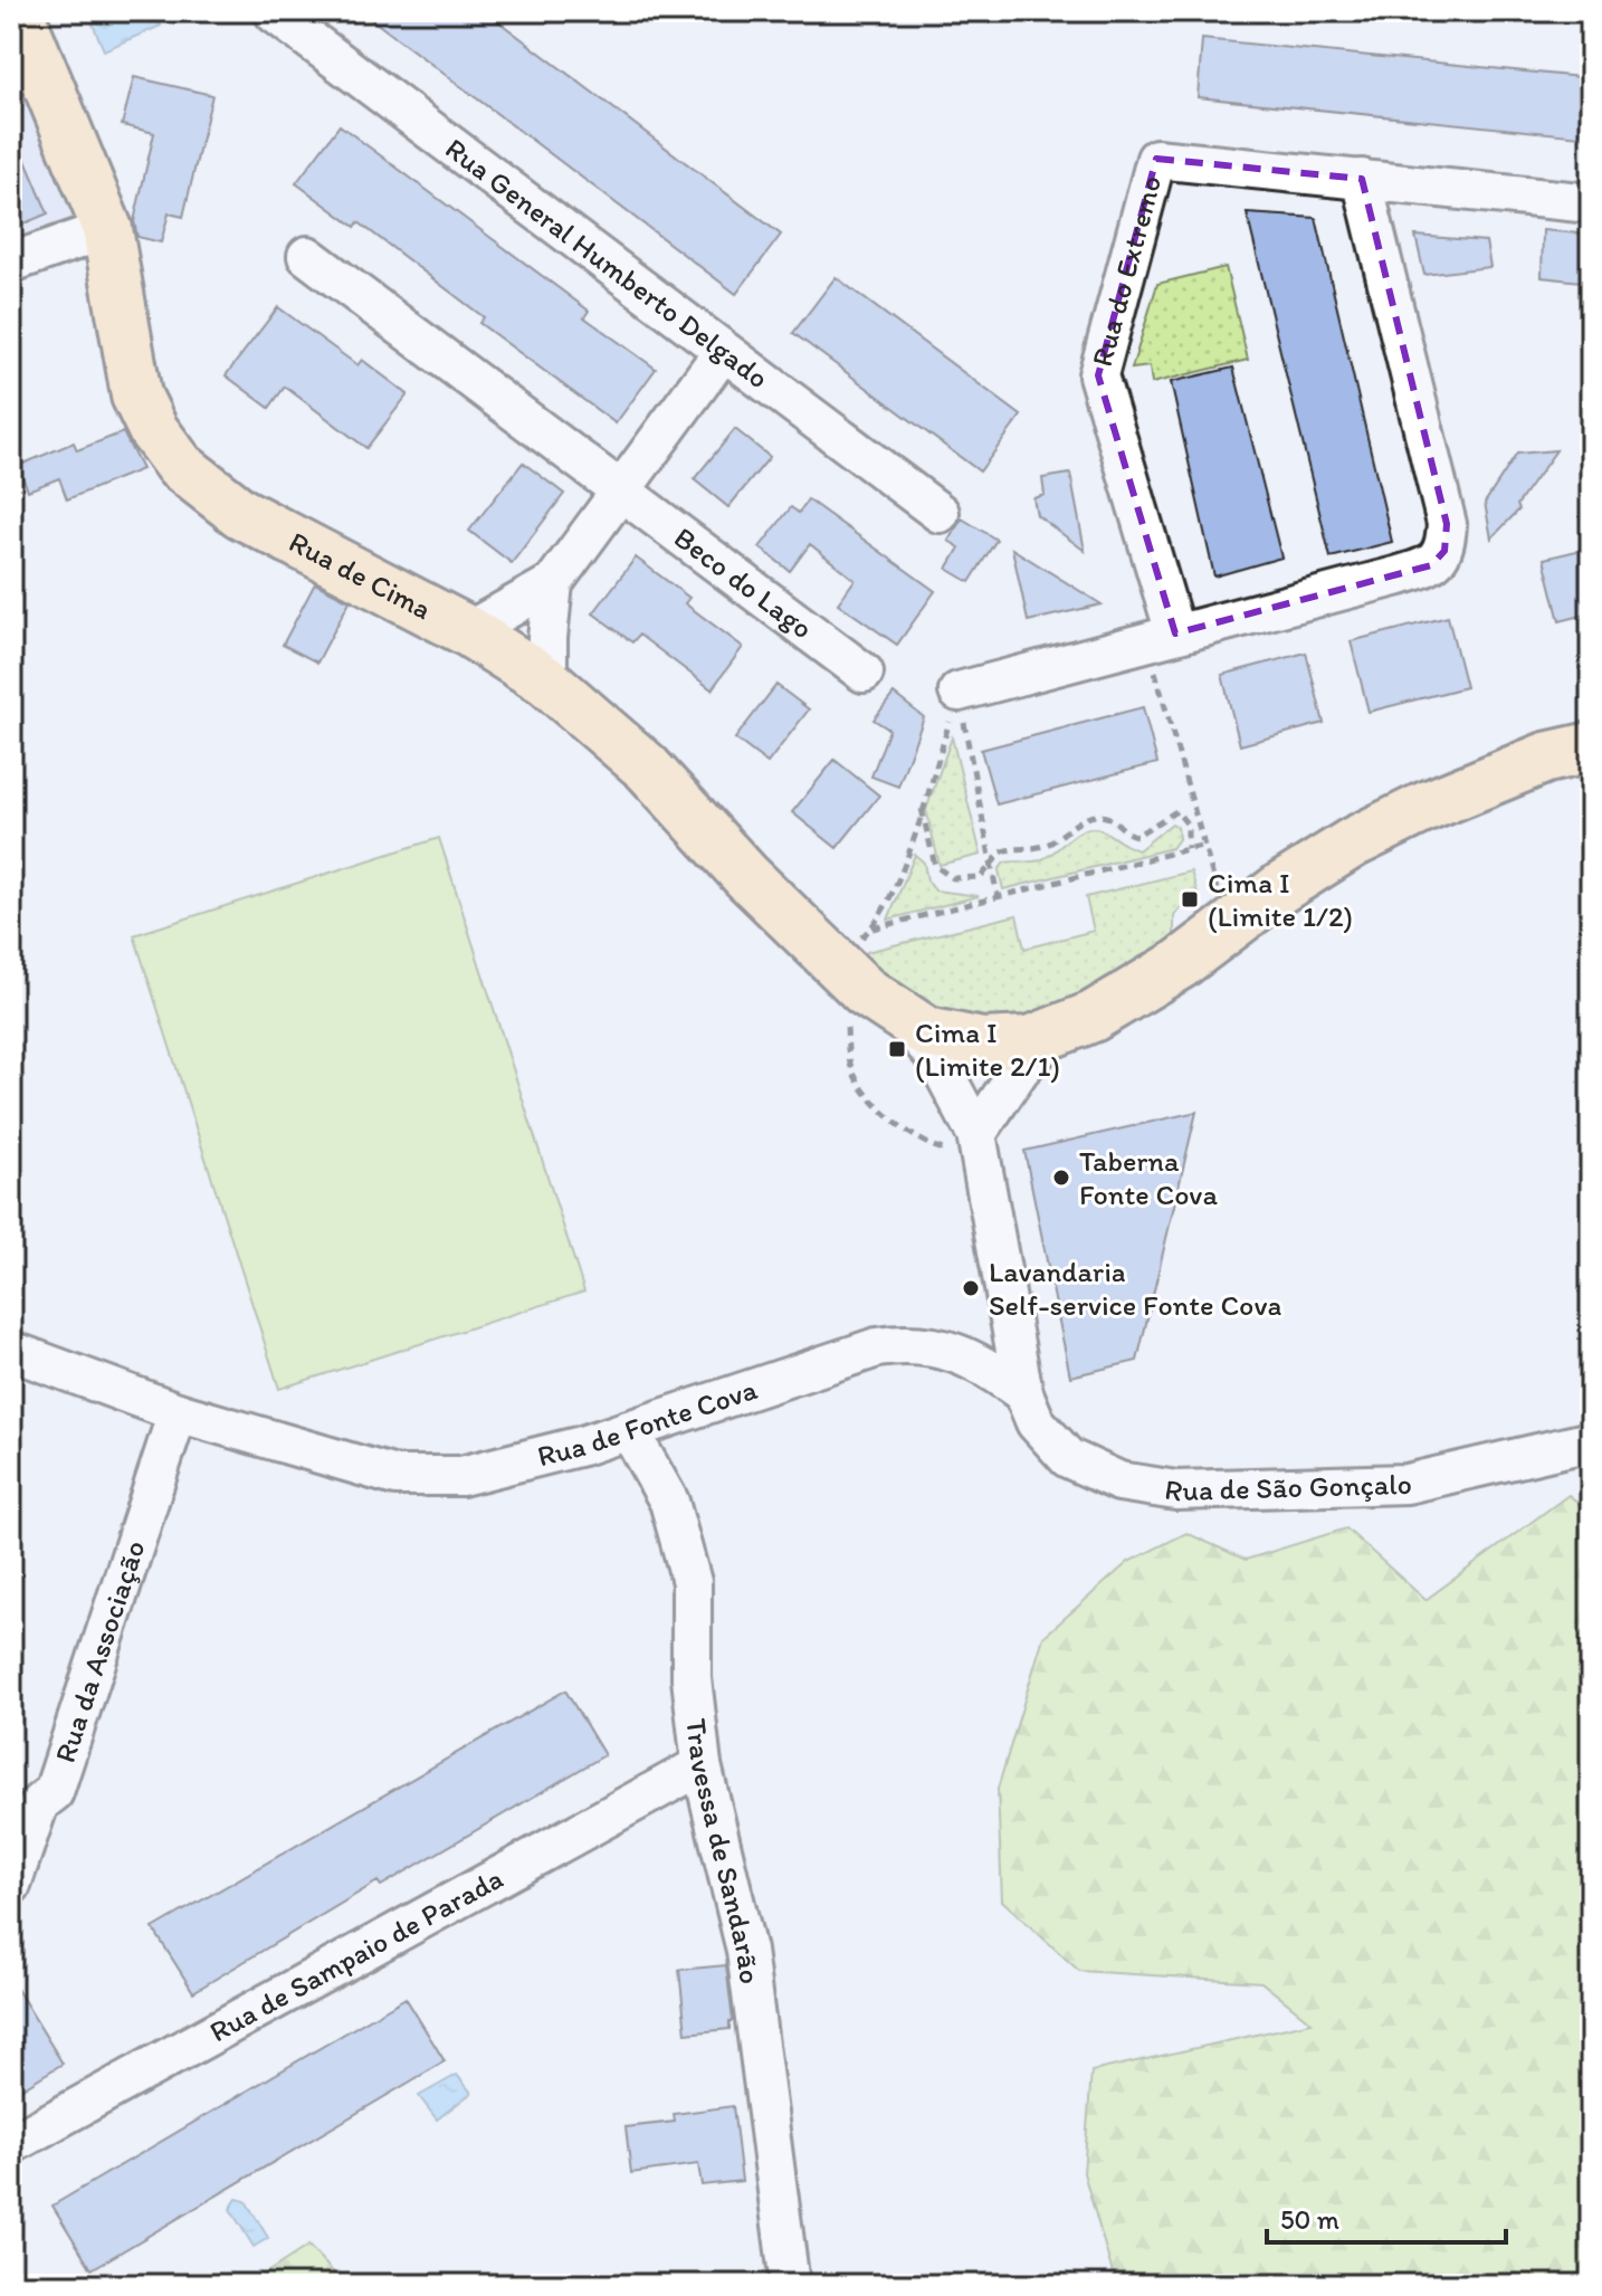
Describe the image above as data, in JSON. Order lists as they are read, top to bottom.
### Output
{
  "streets": {
    "main road": ["Rua de Cima"],
    "street": [
      "Rua General Humberto Delgado",
      "Rua do Extremo",
      "Beco do Lago",
      "Rua de Fonte Cova",
      "Rua de São Gonçalo",
      "Rua da Associação",
      "Travessa de Sandarão",
      "Rua de Sampaio de Parada"
    ]
  },
  "crossings": [
    ["Rua de Fonte Cova", "Rua de São Gonçalo"],
    ["Rua de Fonte Cova", "Rua da Associação"],
    ["Rua de Fonte Cova", "Travessa de Sandarão"],
    ["Travessa de Sandarão", "Rua de Sampaio de Parada"]
  ],
  "places": {
    "transit": ["Cima I (Limite 1/2)", "Cima I (Limite 2/1)"],
    "other": ["Taberna Fonte Cova", "Lavandaria Self-service Fonte Cova"]
  },
  "scale_bar": "50 m"
}
